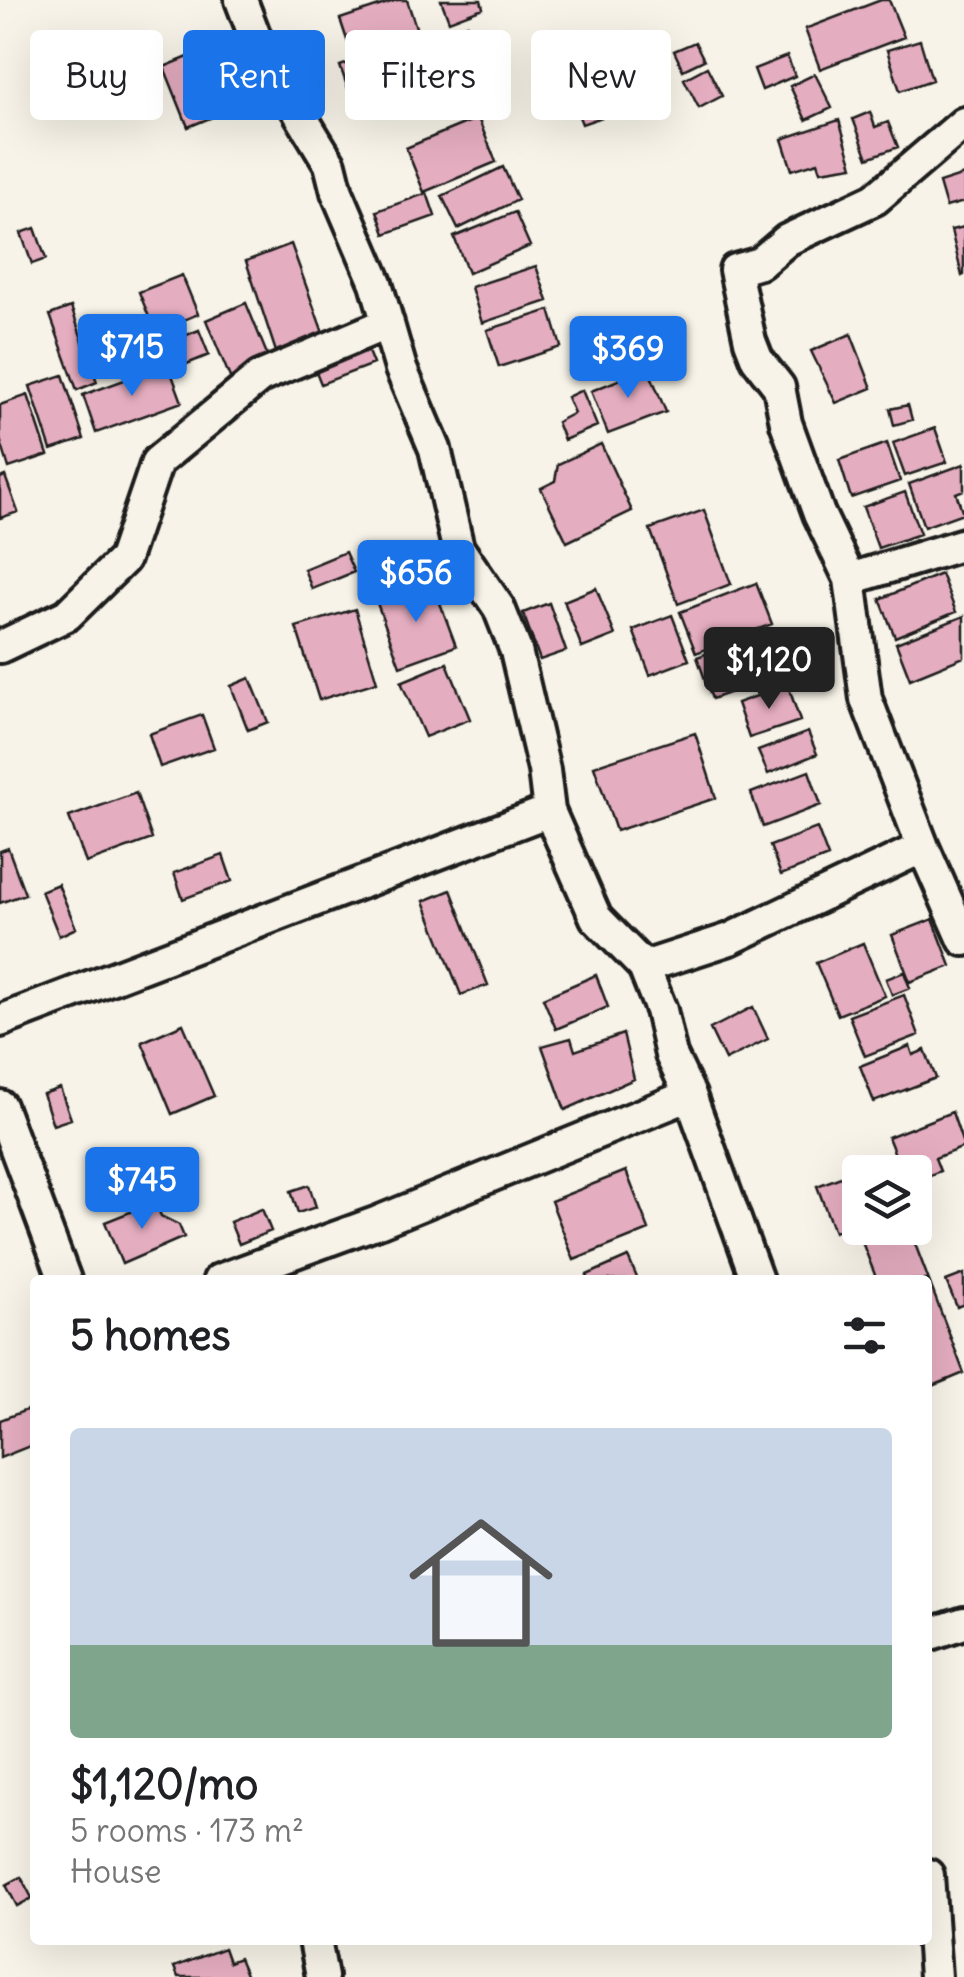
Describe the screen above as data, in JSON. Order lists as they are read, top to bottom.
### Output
{
  "page": {
    "chip": [
      "Buy",
      "Rent",
      "Filters",
      "New"
    ],
    "price": [
      "$715",
      "$369",
      "$656",
      "$1,120",
      "$745"
    ],
    "heading": "5 homes",
    "list": [
      {
        "name": "$1,120/mo",
        "note": "5 rooms · 173 m² · House"
      }
    ]
  }
}
